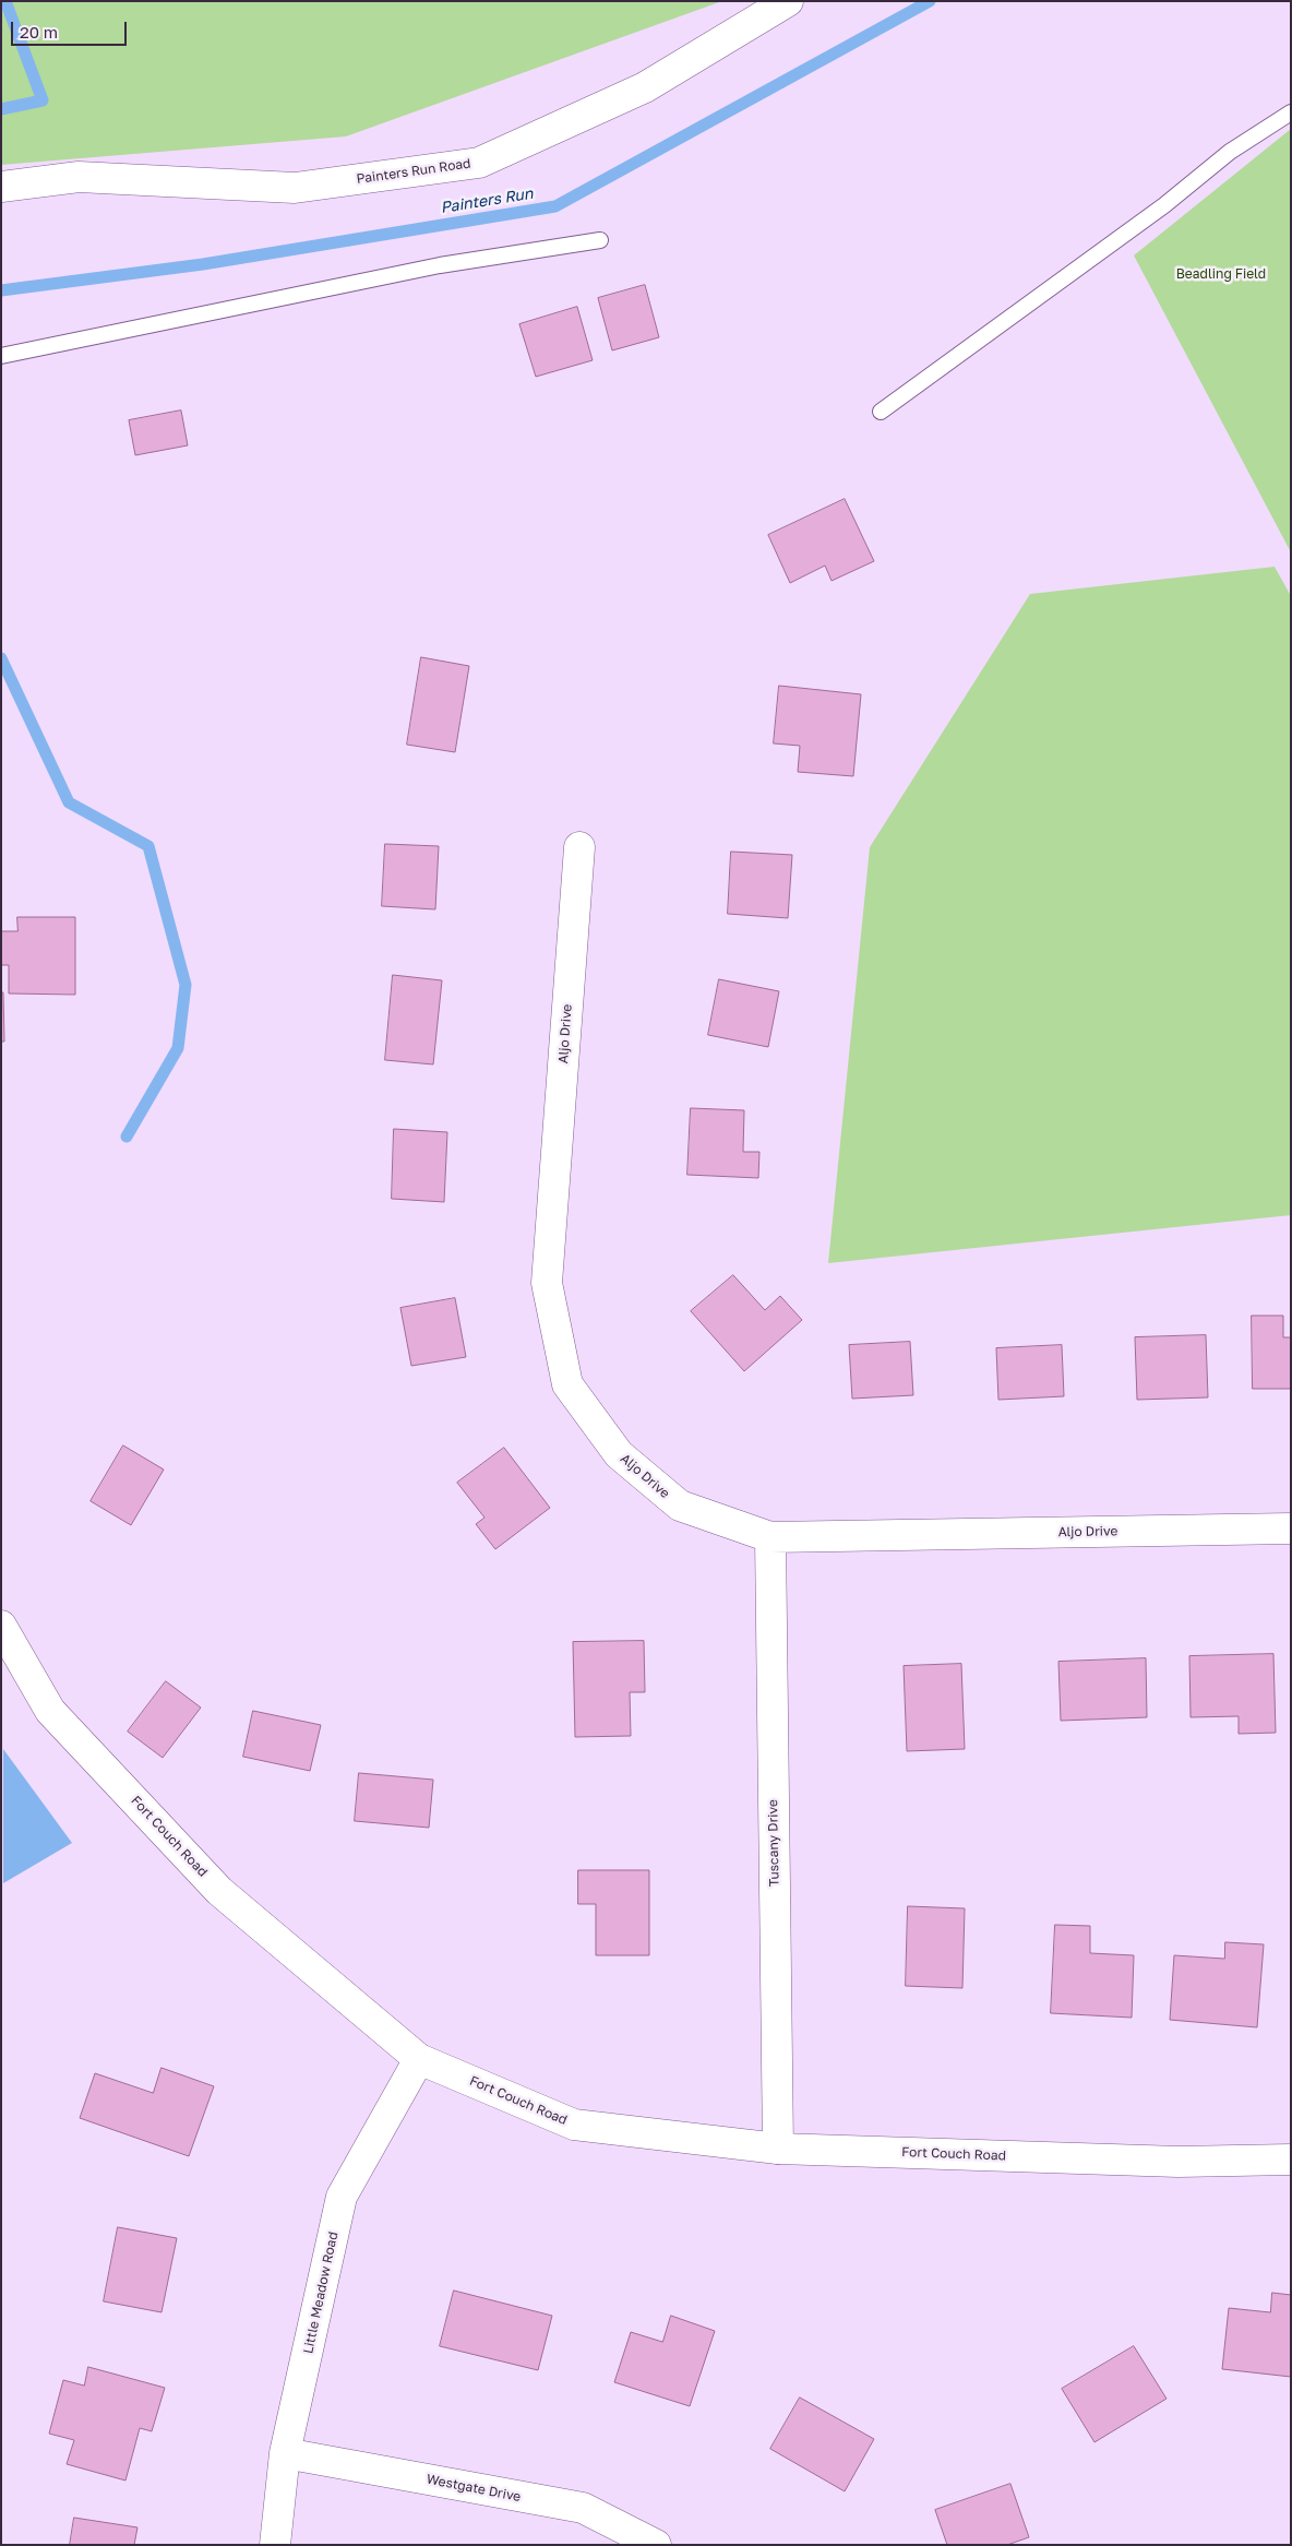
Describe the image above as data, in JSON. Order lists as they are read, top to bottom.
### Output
{
  "streets": {
    "street": [
      "Painters Run Road",
      "Aljo Drive",
      "Fort Couch Road",
      "Tuscany Drive",
      "Little Meadow Road",
      "Westgate Drive"
    ]
  },
  "crossings": [
    ["Aljo Drive", "Tuscany Drive"],
    ["Fort Couch Road", "Tuscany Drive"],
    ["Fort Couch Road", "Little Meadow Road"],
    ["Little Meadow Road", "Westgate Drive"]
  ],
  "water": ["Painters Run"],
  "parks": ["Beadling Field"],
  "scale_bar": "20 m"
}
